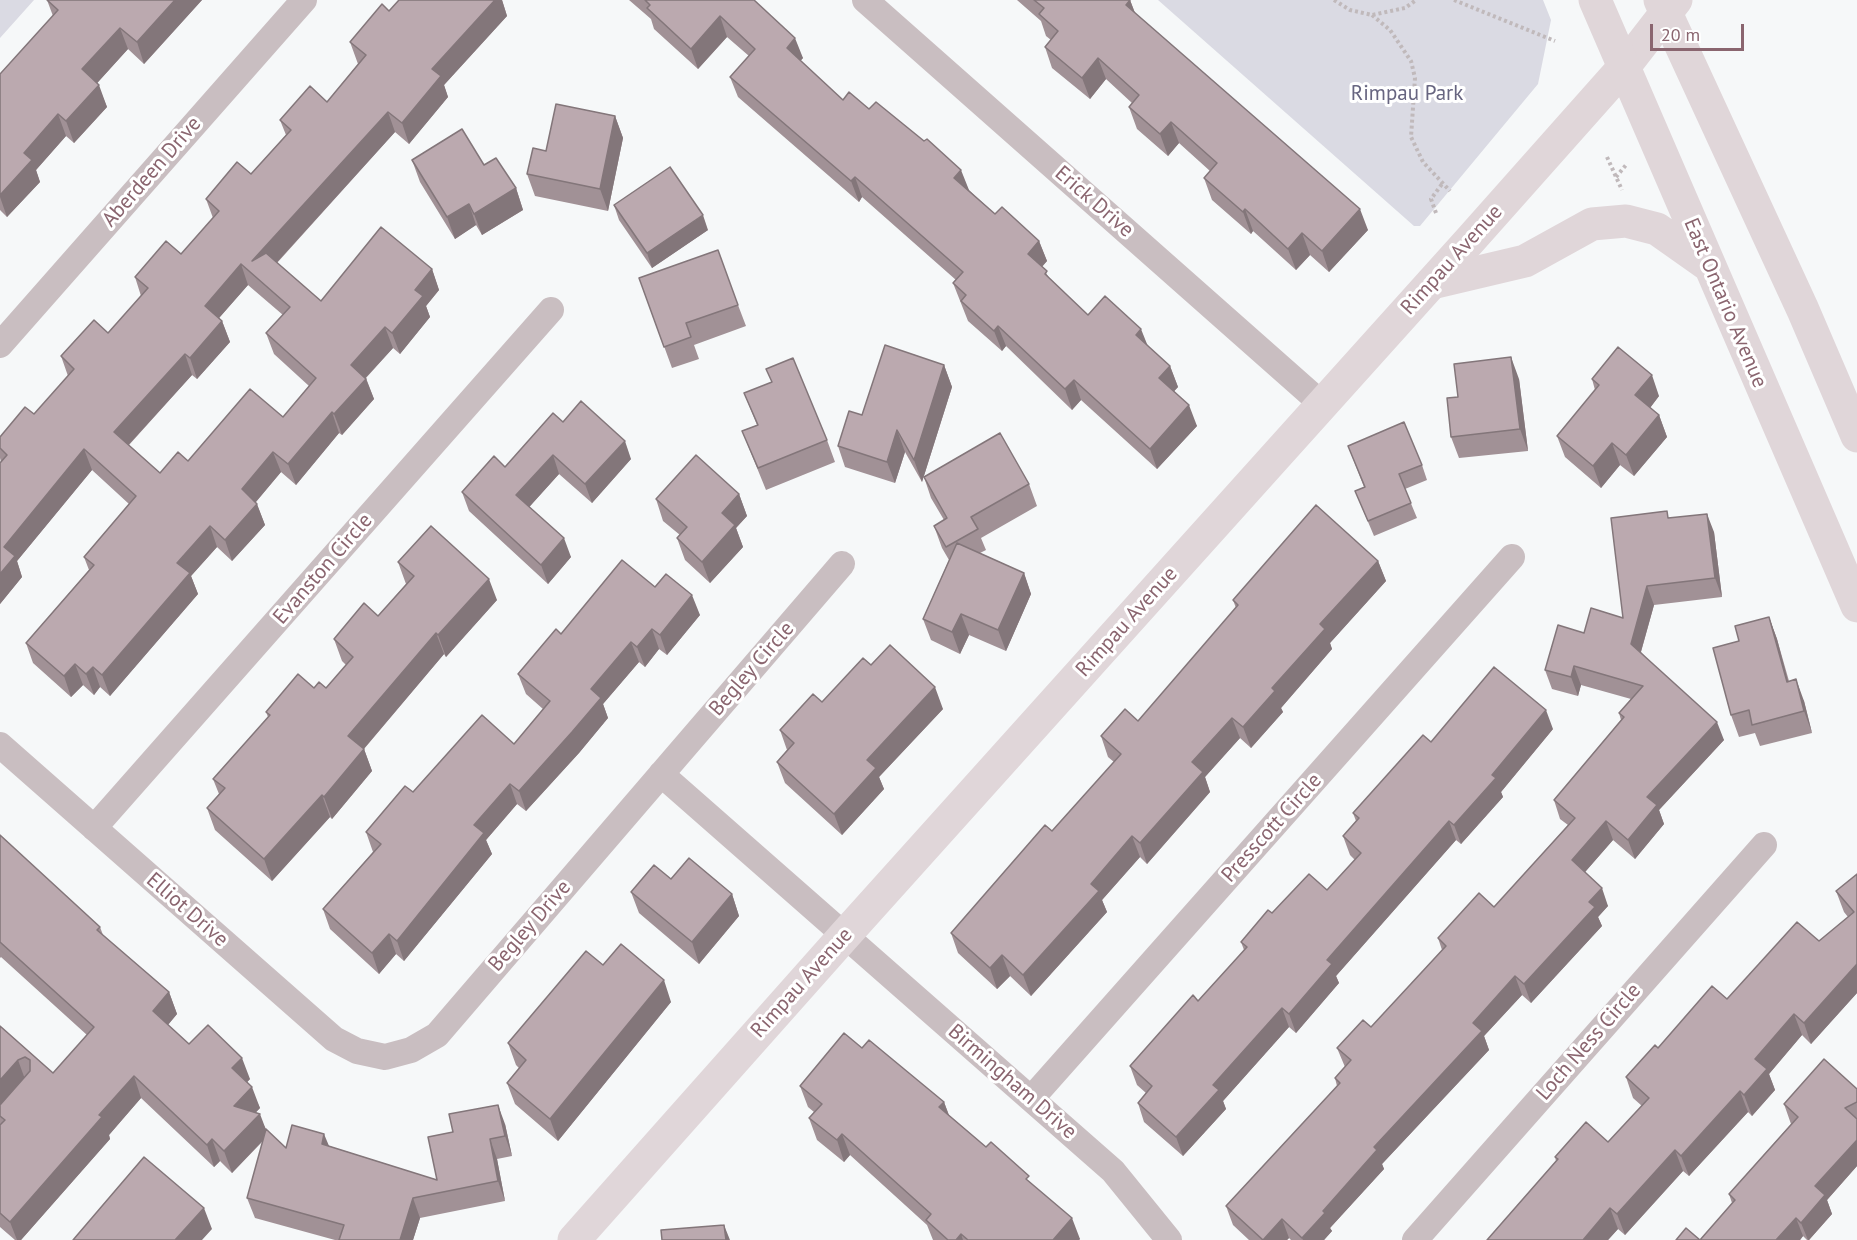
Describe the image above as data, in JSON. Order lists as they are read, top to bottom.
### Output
{
  "streets": {
    "main road": ["Rimpau Avenue", "East Ontario Avenue"],
    "street": [
      "Aberdeen Drive",
      "Erick Drive",
      "Evanston Circle",
      "Begley Circle",
      "Presscott Circle",
      "Elliot Drive",
      "Begley Drive",
      "Loch Ness Circle",
      "Birmingham Drive"
    ]
  },
  "crossings": [
    ["Erick Drive", "Rimpau Avenue"],
    ["Rimpau Avenue", "East Ontario Avenue"],
    ["Rimpau Avenue", "Birmingham Drive"],
    ["Evanston Circle", "Elliot Drive"],
    ["Begley Circle", "Begley Drive"],
    ["Begley Circle", "Birmingham Drive"],
    ["Presscott Circle", "Birmingham Drive"],
    ["Elliot Drive", "Begley Drive"],
    ["Begley Drive", "Birmingham Drive"]
  ],
  "parks": ["Rimpau Park"],
  "scale_bar": "20 m"
}
